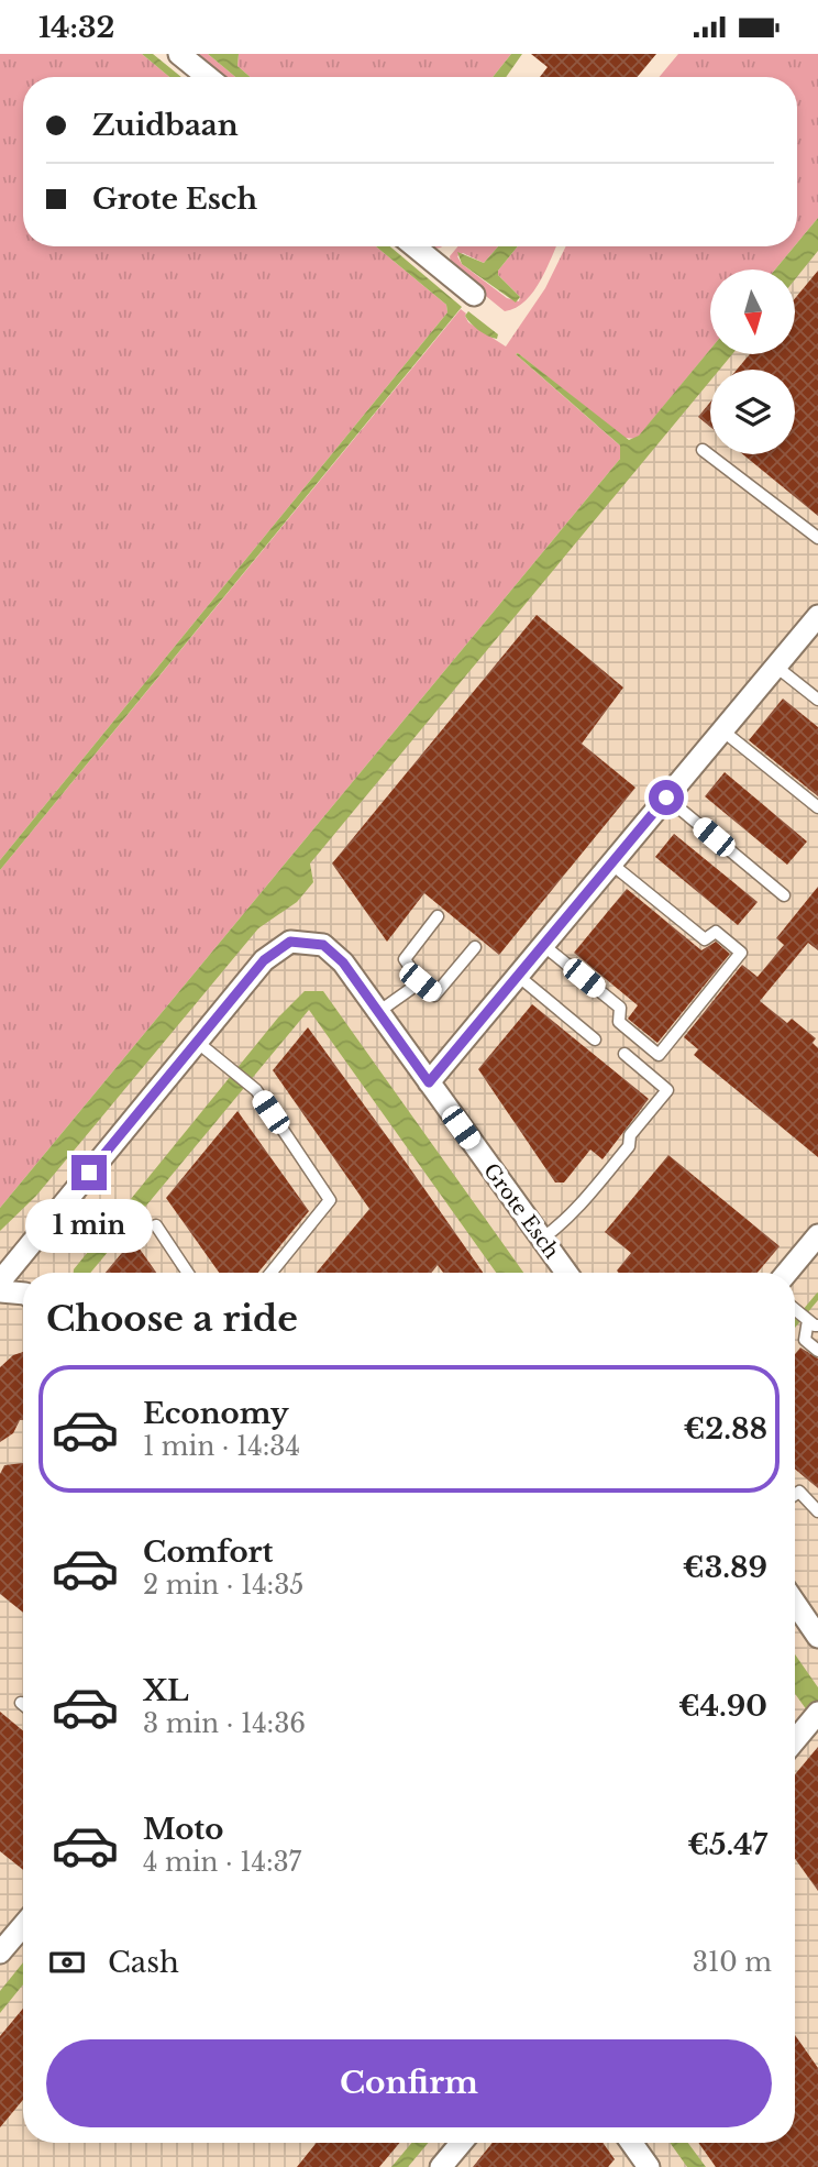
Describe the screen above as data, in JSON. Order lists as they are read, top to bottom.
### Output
{
  "streets": {
    "street": ["Grote Esch"]
  },
  "north": "bottom",
  "page": {
    "status": "14:32",
    "banner": ["Zuidbaan", "Grote Esch"],
    "bubble": "1 min",
    "heading": "Choose a ride",
    "list": [
      {
        "name": "Economy",
        "note": "1 min · 14:34",
        "value": "€2.88"
      },
      {
        "name": "Comfort",
        "note": "2 min · 14:35",
        "value": "€3.89"
      },
      {
        "name": "XL",
        "note": "3 min · 14:36",
        "value": "€4.90"
      },
      {
        "name": "Moto",
        "note": "4 min · 14:37",
        "value": "€5.47"
      }
    ],
    "pay": ["Cash", "310 m"],
    "buttons": "Confirm"
  }
}
